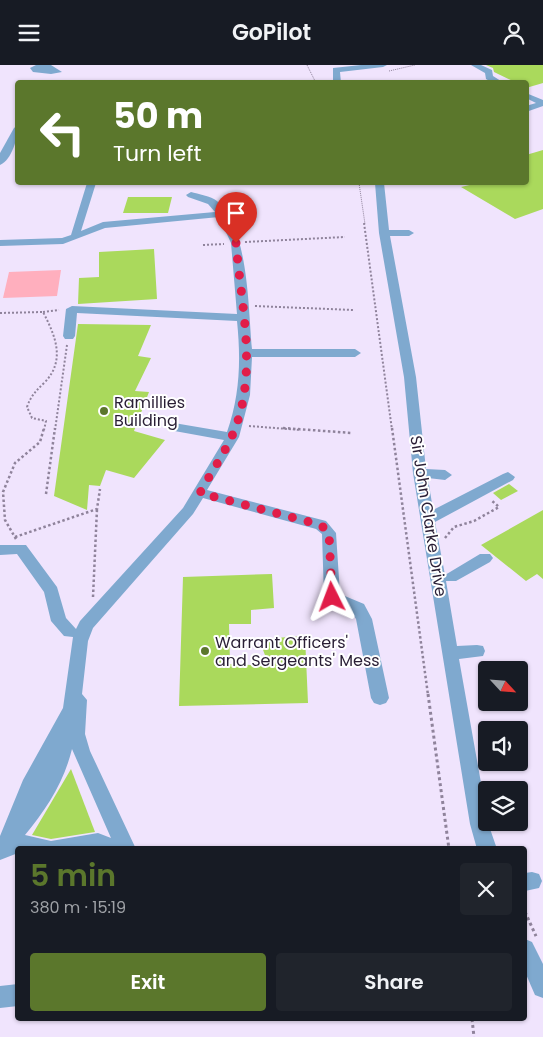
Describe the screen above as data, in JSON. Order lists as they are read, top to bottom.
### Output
{
  "streets": {
    "street": ["Sir John Clarke Drive"]
  },
  "places": ["Ramillies Building", "Warrant Officers' and Sergeants' Mess"],
  "north": "bottom right",
  "page": {
    "header": "GoPilot",
    "turn": ["50 m", "Turn left"],
    "heading": ["5 min", "380 m · 15:19"],
    "buttons": ["Exit", "Share"]
  }
}
